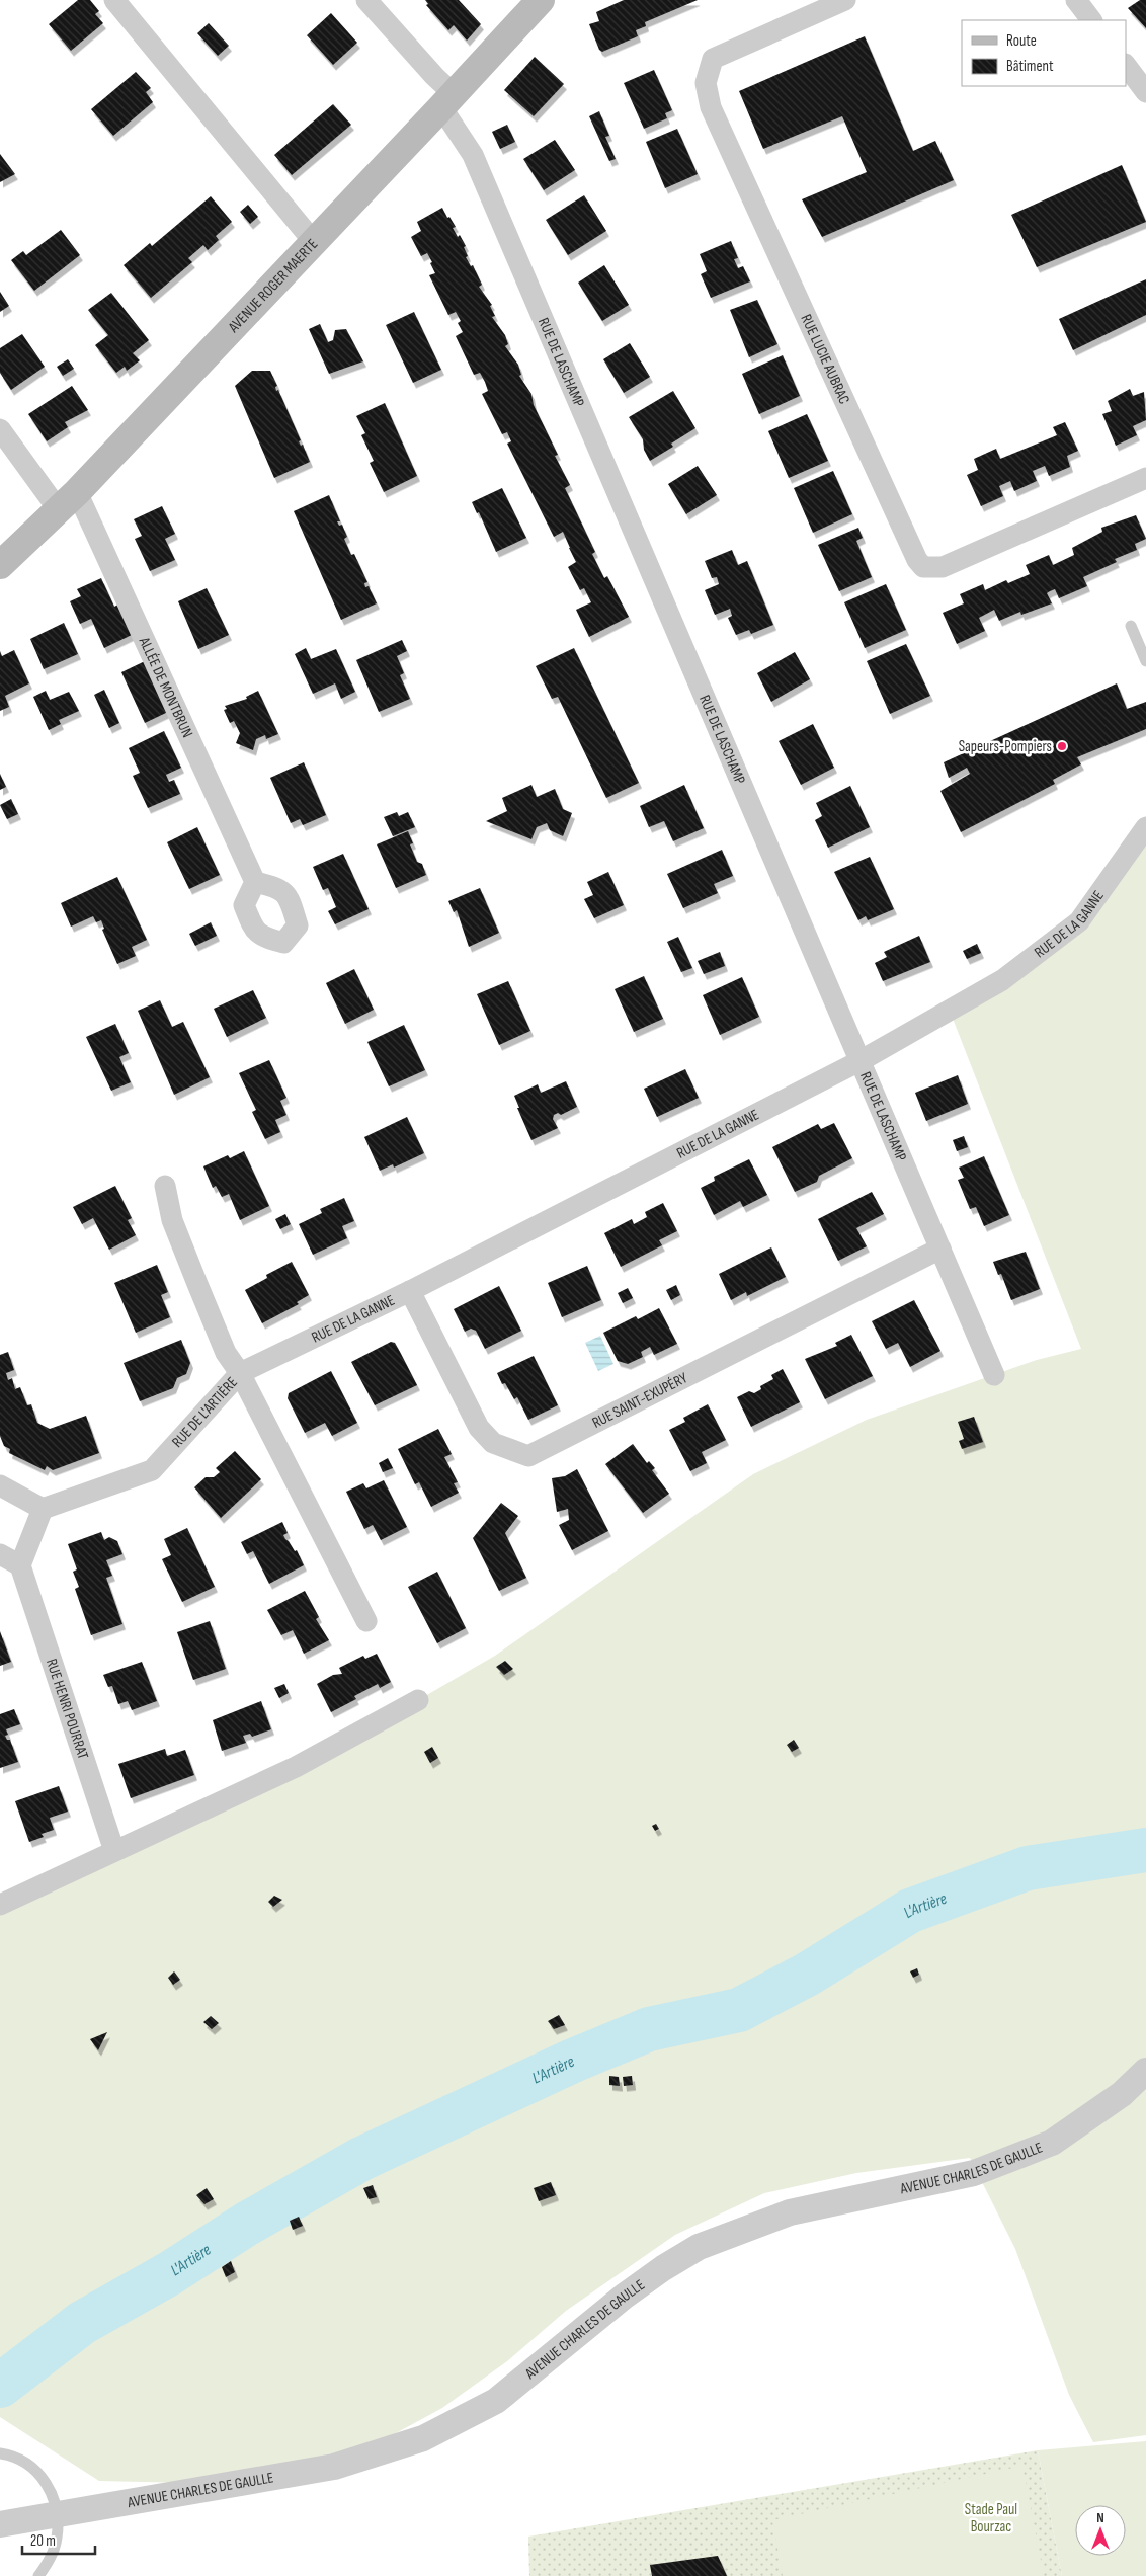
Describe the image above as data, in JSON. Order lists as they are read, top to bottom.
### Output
{
  "streets": {
    "main road": ["AVENUE ROGER MAERTE"],
    "street": [
      "RUE LUCIE AUBRAC",
      "RUE DE LASCHAMP",
      "ALLÉE DE MONTBRUN",
      "RUE DE LA GANNE",
      "RUE SAINT-EXUPÉRY",
      "RUE DE L'ARTIÈRE",
      "RUE HENRI POURRAT",
      "AVENUE CHARLES DE GAULLE"
    ]
  },
  "crossings": [
    ["AVENUE ROGER MAERTE", "RUE DE LASCHAMP"],
    ["AVENUE ROGER MAERTE", "ALLÉE DE MONTBRUN"],
    ["RUE DE LASCHAMP", "RUE DE LA GANNE"],
    ["RUE DE LASCHAMP", "RUE SAINT-EXUPÉRY"],
    ["RUE DE LA GANNE", "RUE SAINT-EXUPÉRY"],
    ["RUE DE LA GANNE", "RUE DE L'ARTIÈRE"]
  ],
  "water": ["L'Artière"],
  "parks": ["Stade Paul Bourzac"],
  "places": ["Sapeurs-Pompiers"],
  "legend": ["Route", "Bâtiment"],
  "scale_bar": "20 m",
  "north": "top"
}
